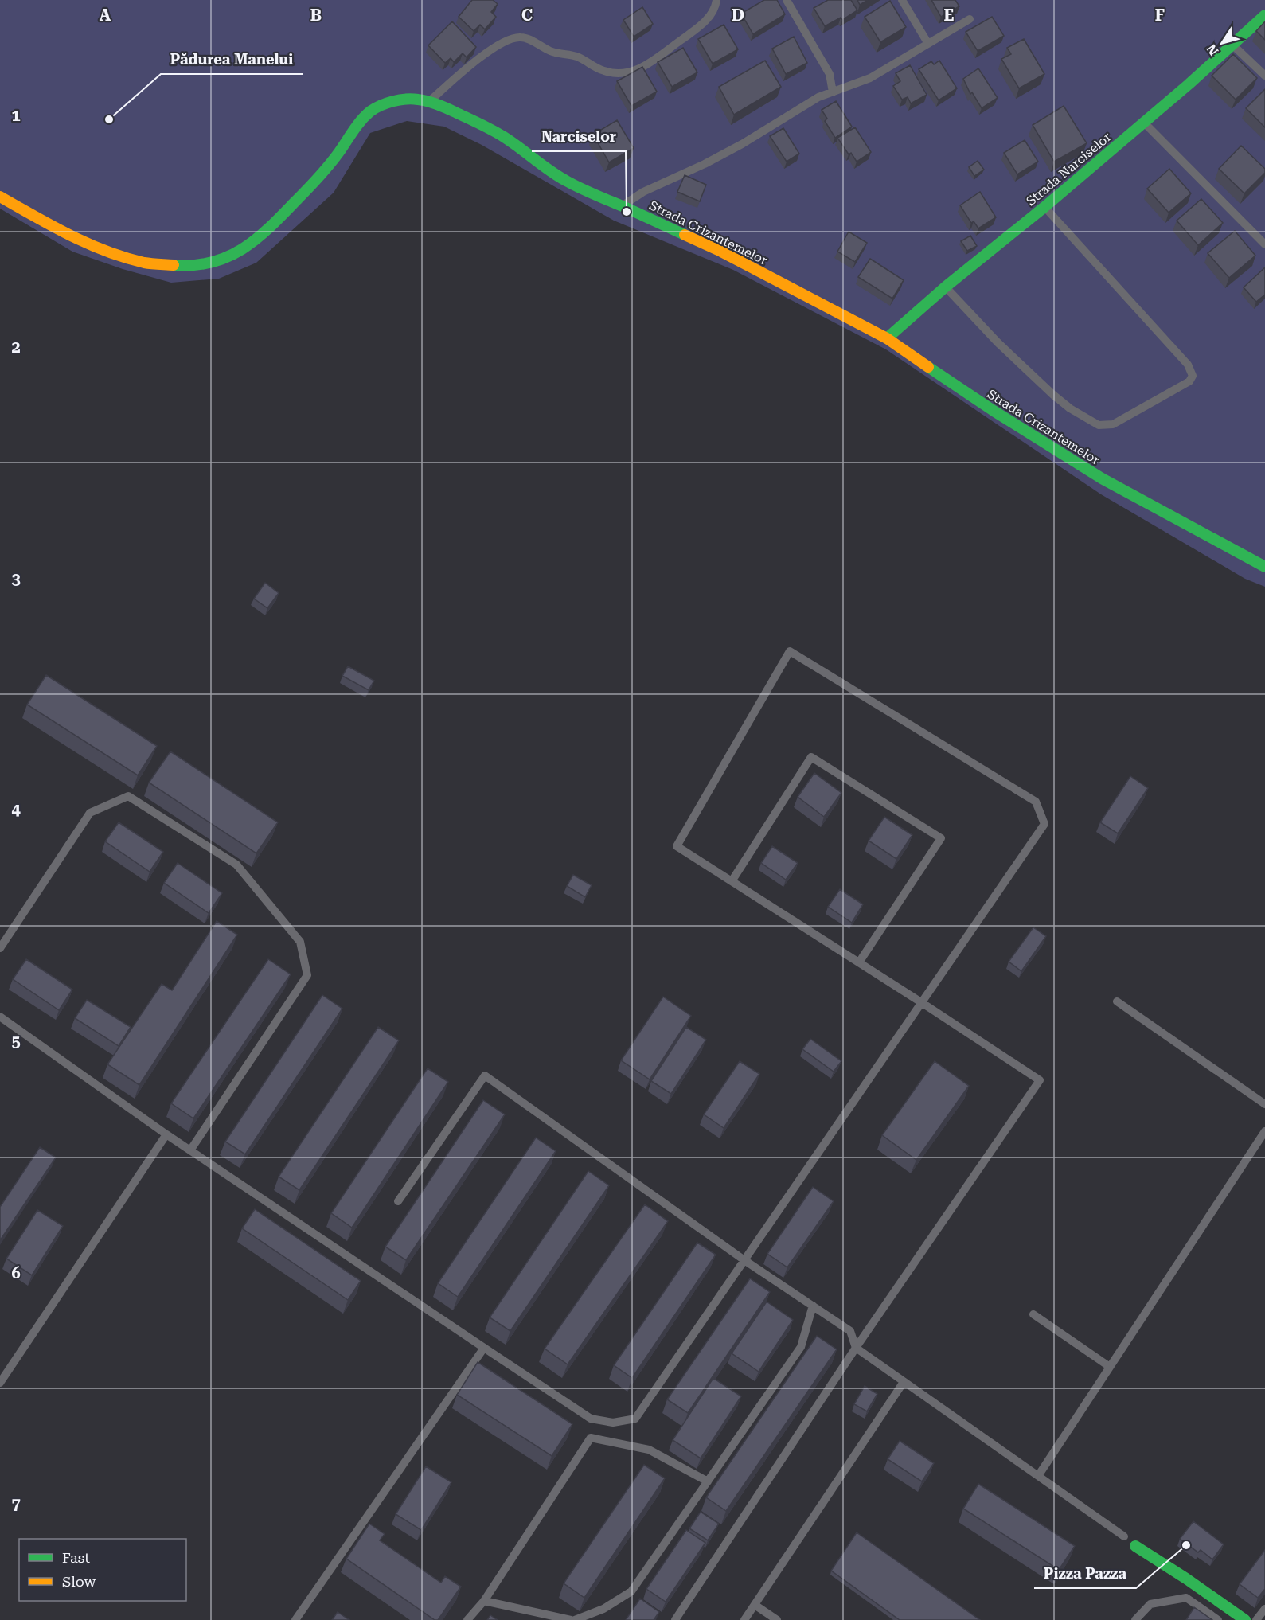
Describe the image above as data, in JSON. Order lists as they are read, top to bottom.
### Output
{
  "streets": {
    "street": ["Strada Narciselor", "Strada Crizantemelor"]
  },
  "crossings": [
    ["Strada Narciselor", "Strada Crizantemelor"]
  ],
  "places": ["Pădurea Manelui", "Narciselor", "Pizza Pazza"],
  "legend": ["Fast", "Slow"],
  "north": "bottom left",
  "grid": {
    "columns": [
      "A",
      "B",
      "C",
      "D",
      "E",
      "F"
    ],
    "rows": [
      "1",
      "2",
      "3",
      "4",
      "5",
      "6",
      "7"
    ]
  }
}
